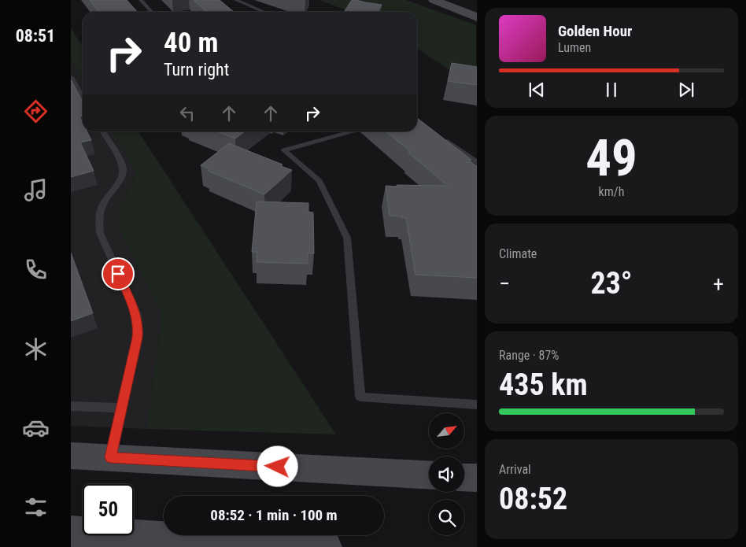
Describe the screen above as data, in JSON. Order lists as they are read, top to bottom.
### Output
{
  "north": "top right",
  "page": {
    "tabs": "08:51",
    "turn": ["40 m", "Turn right"],
    "song": ["Golden Hour", "Lumen"],
    "tile": [
      ["49", "km/h"],
      "Climate",
      ["Range · 87%", "435 km"],
      ["Arrival", "08:52"]
    ],
    "heat": ["−", "23°", "+"],
    "limit": "50",
    "trip": "08:52 · 1 min · 100 m"
  }
}
